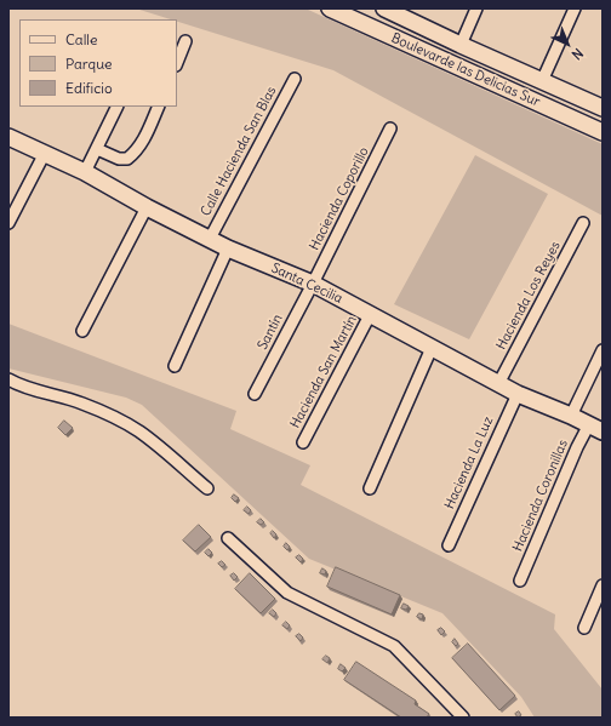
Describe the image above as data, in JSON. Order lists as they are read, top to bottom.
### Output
{
  "streets": {
    "street": [
      "Boulevarde las Delicias Sur",
      "Calle Hacienda San Blas",
      "Hacienda Coporillo",
      "Santa Cecilia",
      "Hacienda Los Reyes",
      "Santín",
      "Hacienda San Martín",
      "Hacienda La Luz",
      "Hacienda Coronillas"
    ]
  },
  "crossings": [
    ["Calle Hacienda San Blas", "Santa Cecilia"],
    ["Hacienda Coporillo", "Santa Cecilia"],
    ["Hacienda Coporillo", "Santín"],
    ["Santa Cecilia", "Hacienda Los Reyes"],
    ["Santa Cecilia", "Santín"],
    ["Santa Cecilia", "Hacienda San Martín"],
    ["Santa Cecilia", "Hacienda La Luz"],
    ["Santa Cecilia", "Hacienda Coronillas"]
  ],
  "legend": ["Calle", "Parque", "Edificio"],
  "north": "bottom right"
}
